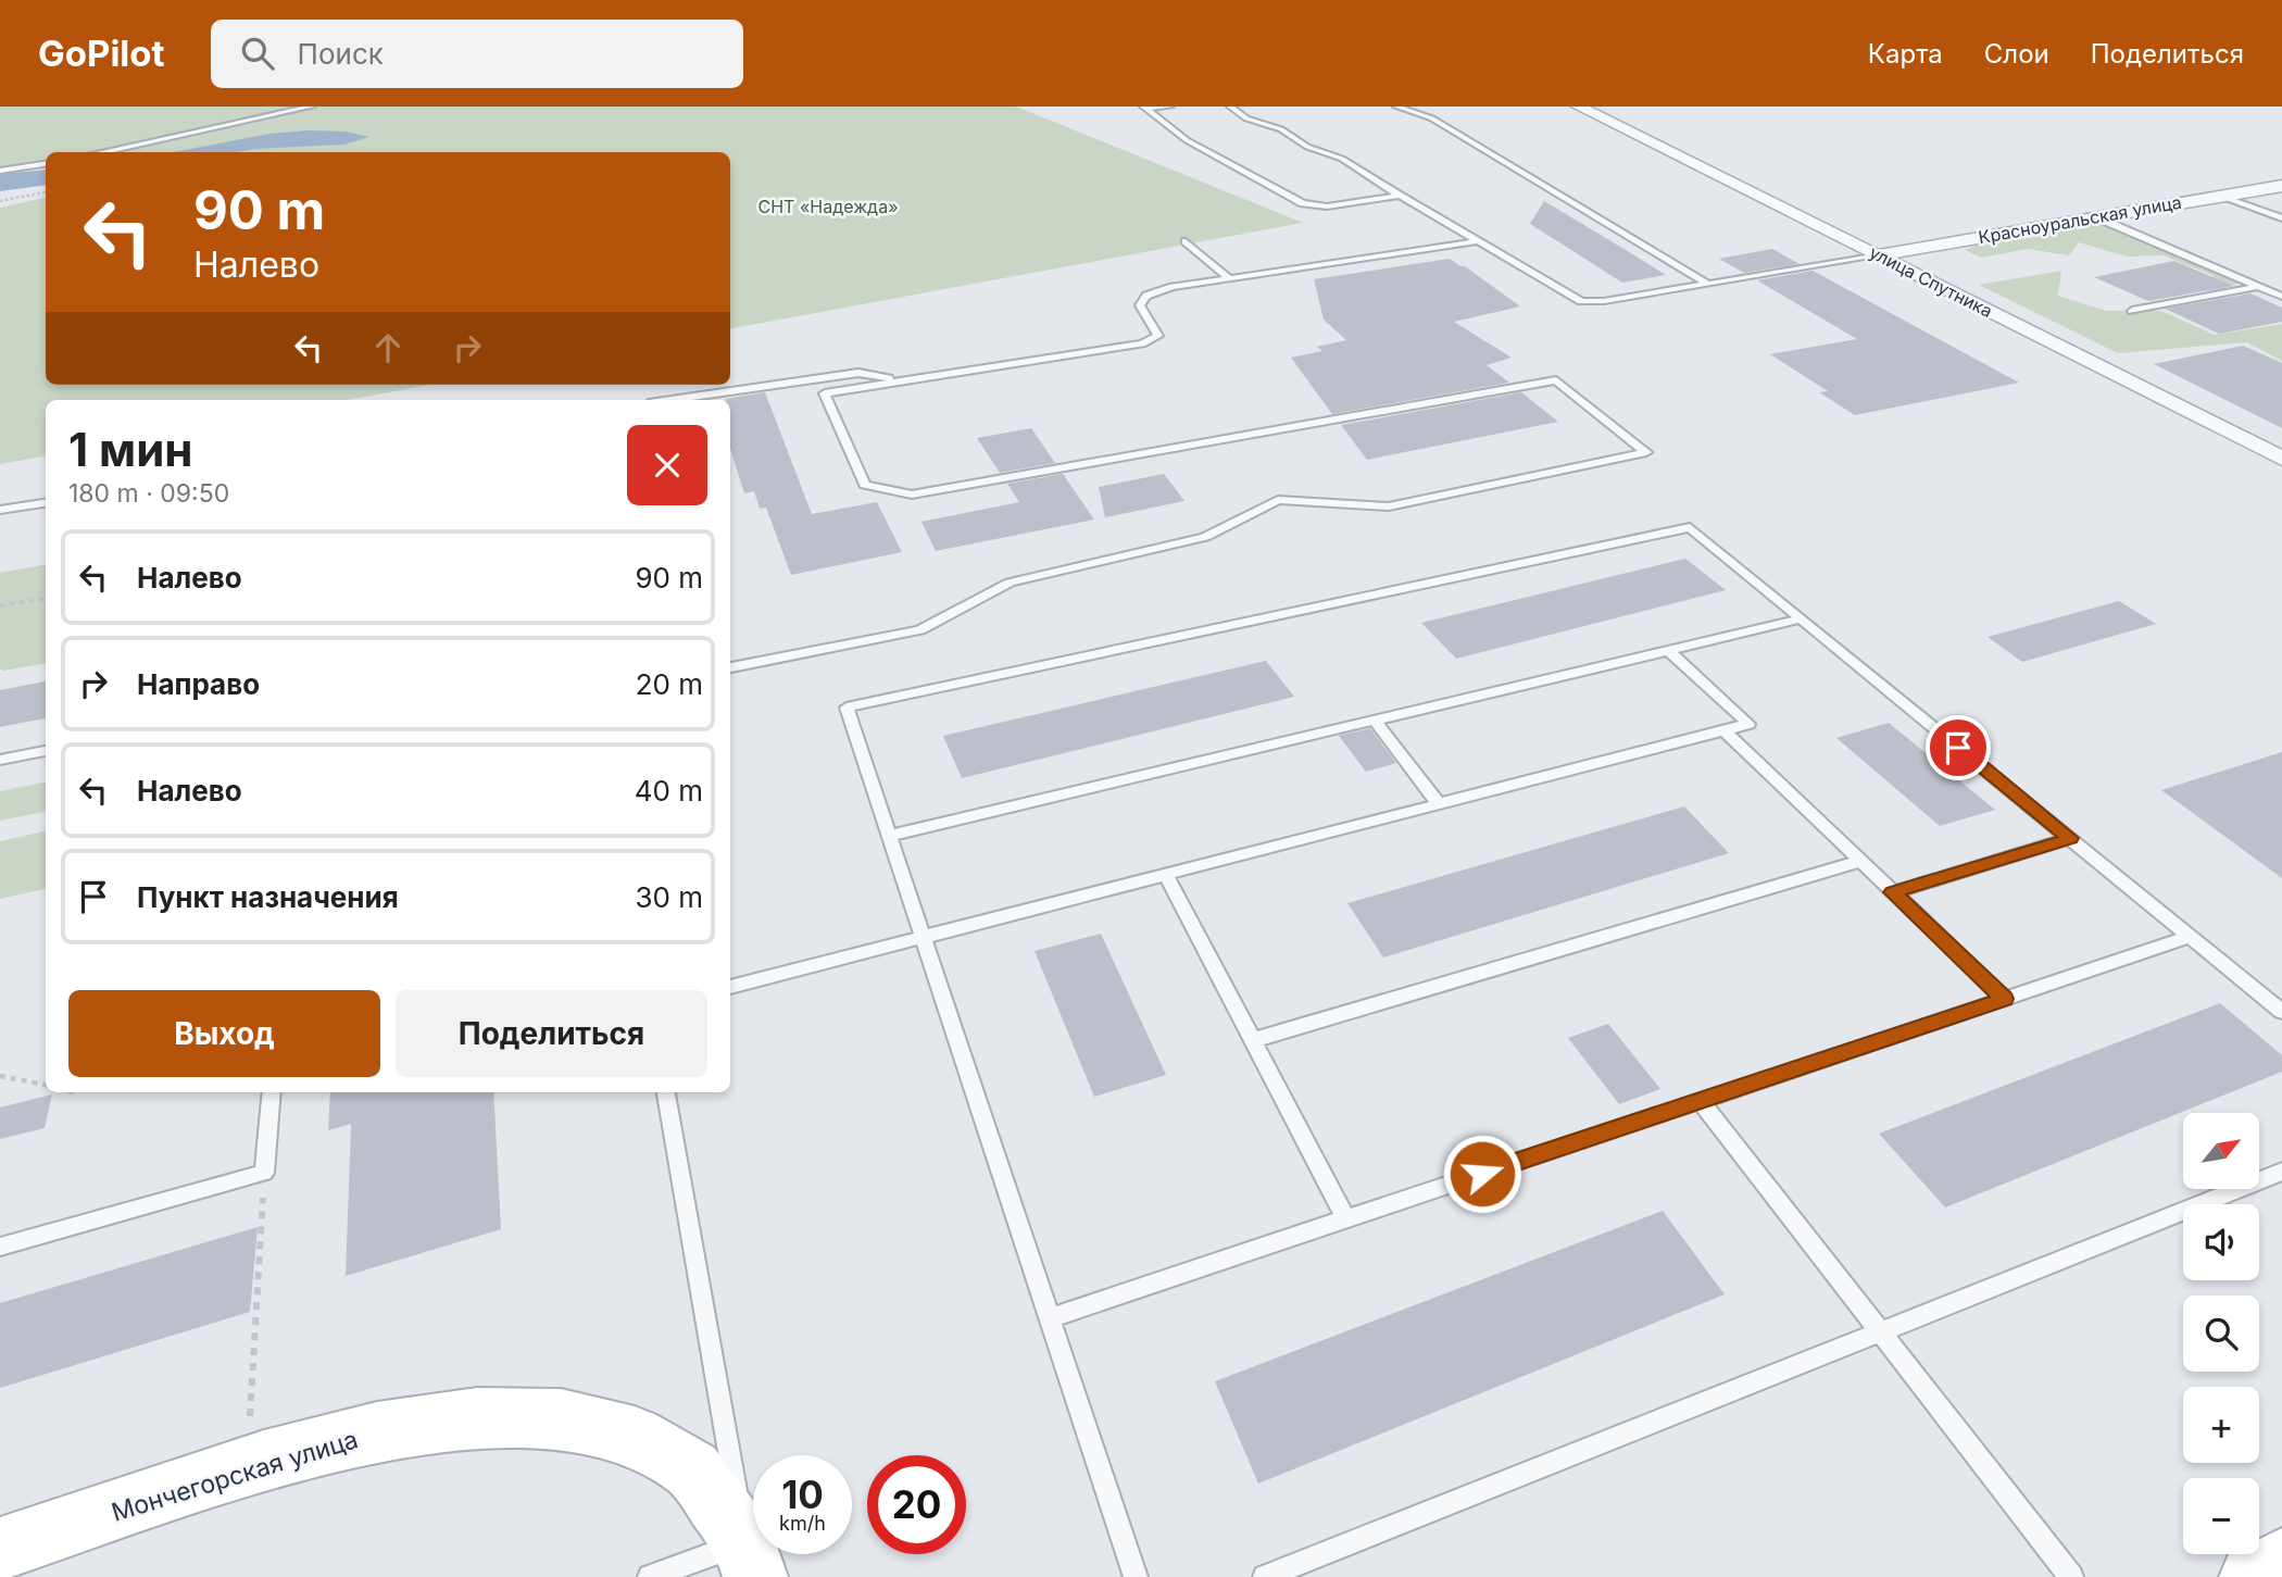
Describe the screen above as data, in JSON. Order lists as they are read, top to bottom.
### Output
{
  "streets": {
    "street": ["Красноуральская улица", "улица Спутника", "Мончегорская улица"]
  },
  "crossings": [
    ["Красноуральская улица", "улица Спутника"]
  ],
  "parks": ["СНТ «Надежда»"],
  "north": "top right",
  "page": {
    "header": "GoPilot",
    "search": "Поиск",
    "nav": ["Карта", "Слои", "Поделиться"],
    "turn": ["90 m", "Налево"],
    "heading": ["1 мин", "180 m · 09:50"],
    "list": [
      {
        "name": "Налево",
        "value": "90 m"
      },
      {
        "name": "Направо",
        "value": "20 m"
      },
      {
        "name": "Налево",
        "value": "40 m"
      },
      {
        "name": "Пункт назначения",
        "value": "30 m"
      }
    ],
    "buttons": ["Выход", "Поделиться"],
    "map_buttons": ["+", "−"],
    "speed": "10 km/h",
    "limit": "20"
  }
}
